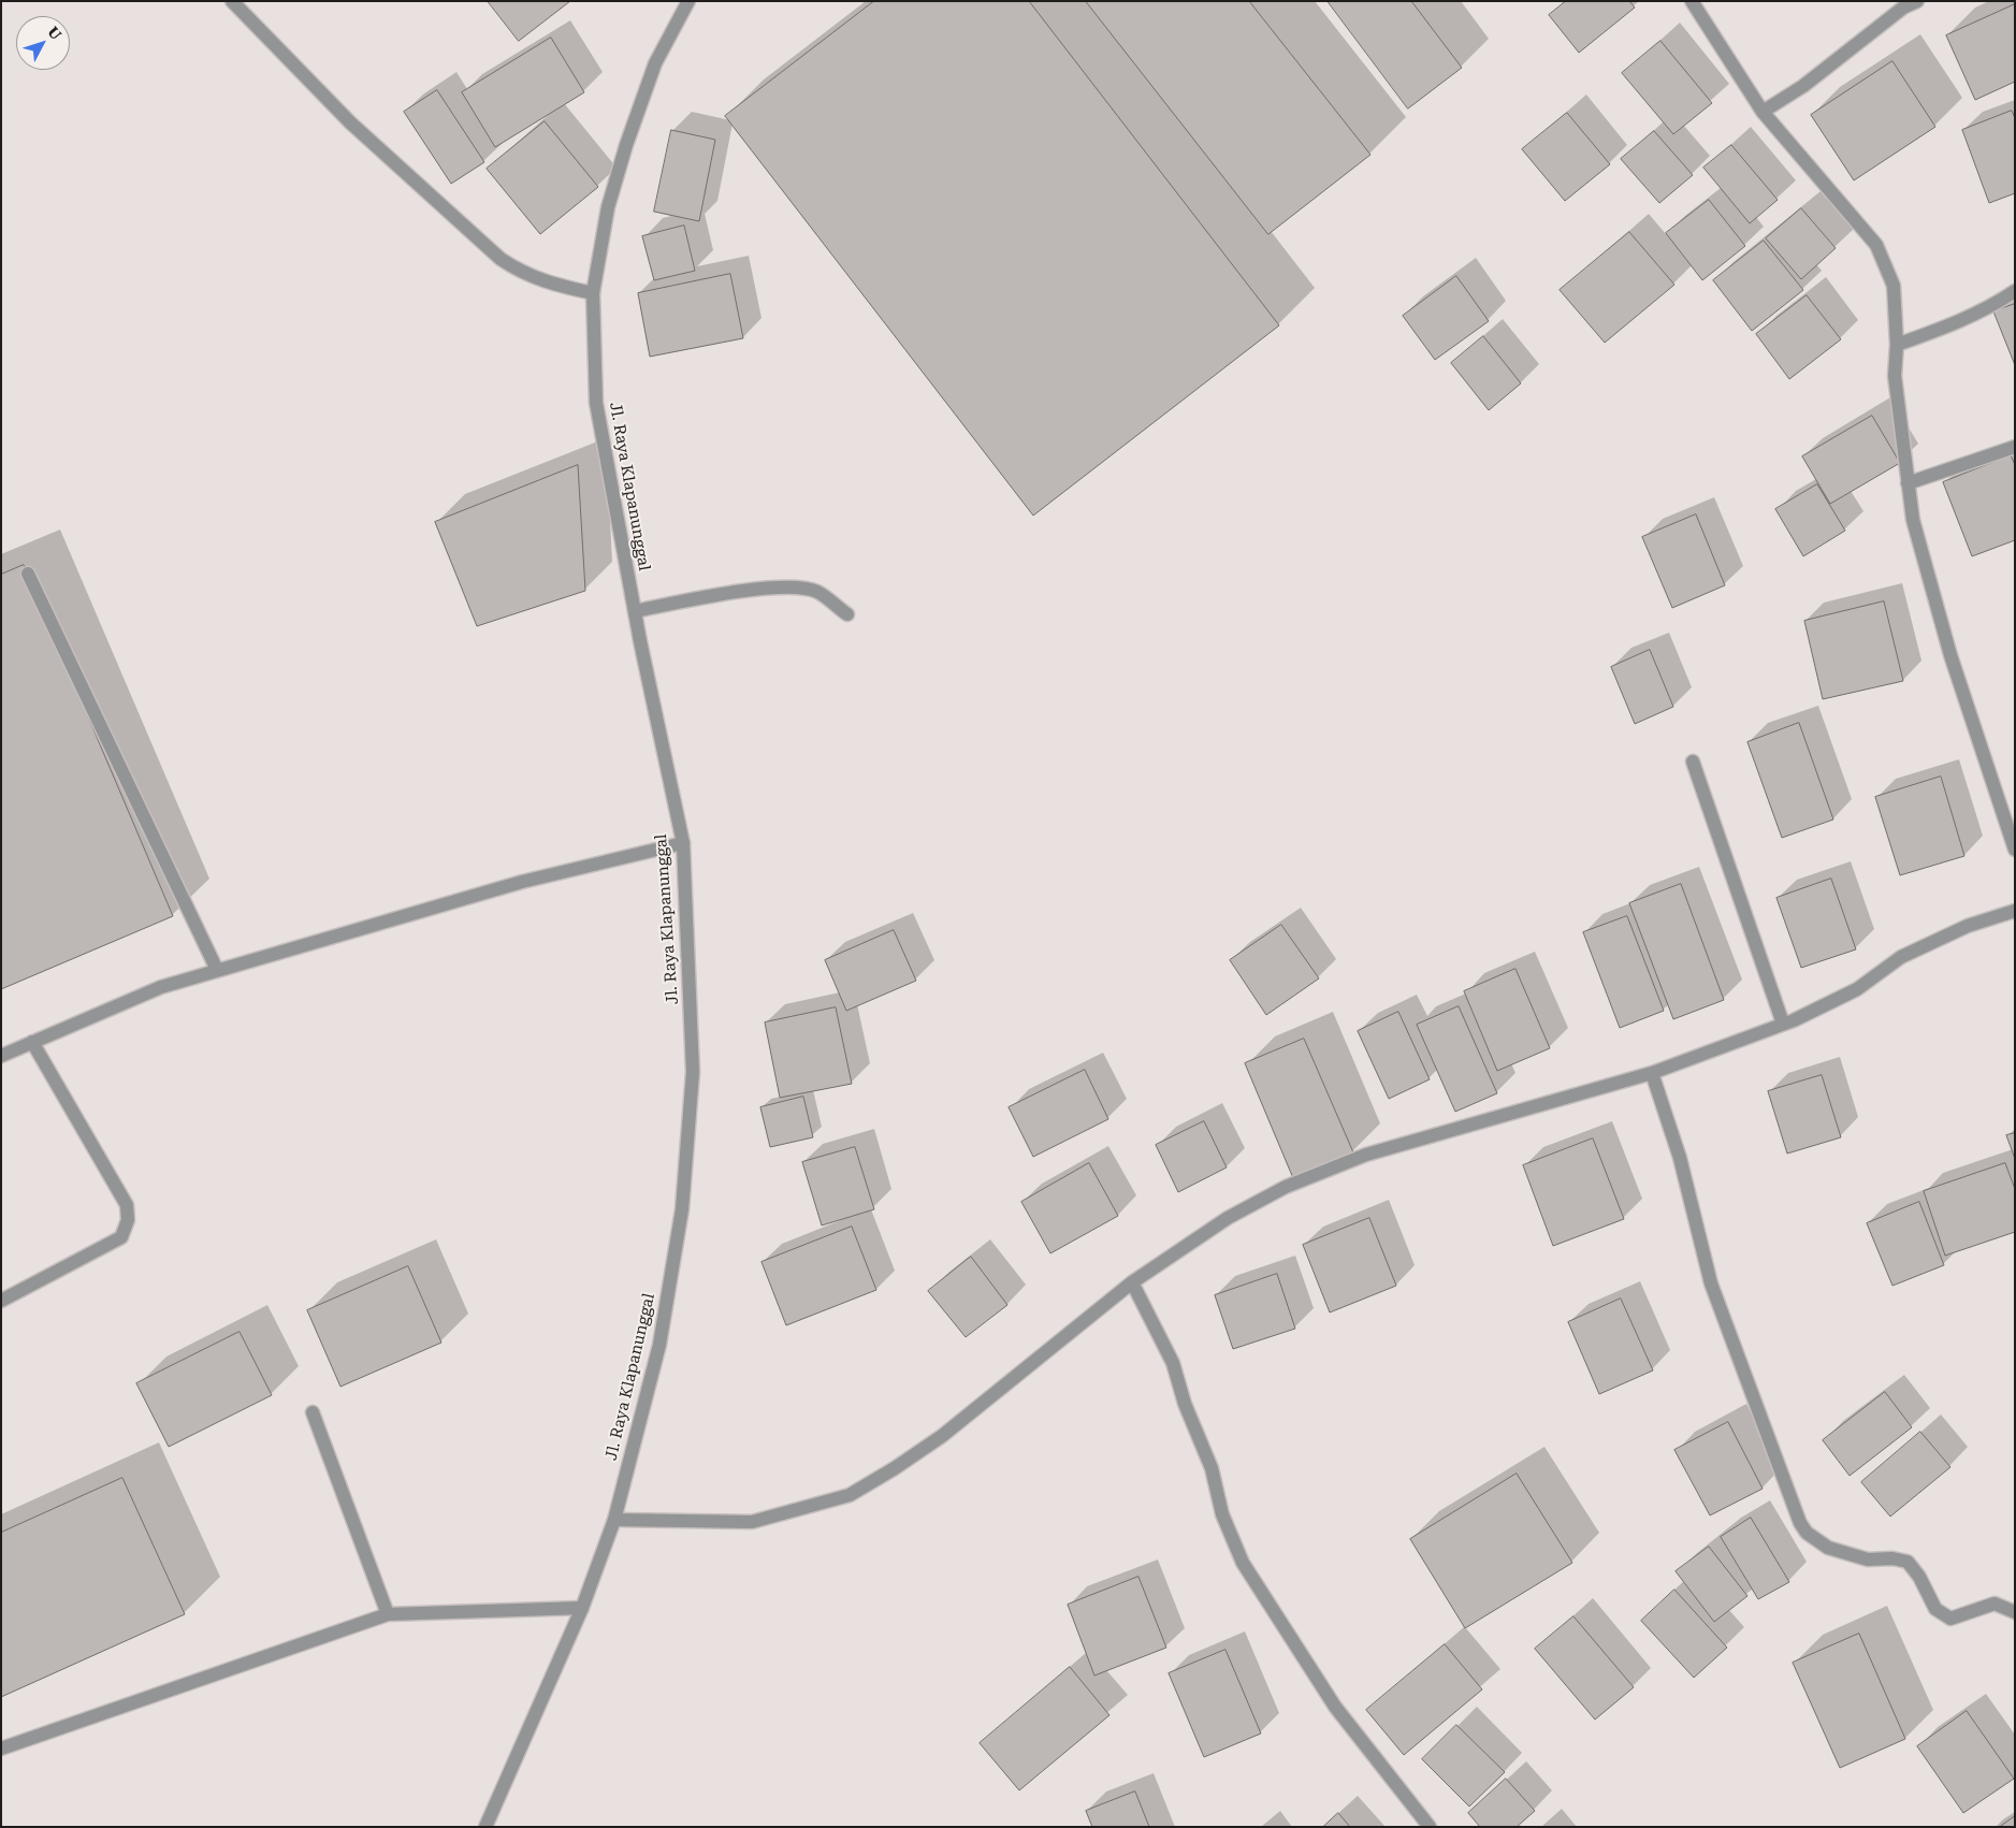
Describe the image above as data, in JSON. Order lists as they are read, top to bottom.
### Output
{
  "streets": {
    "street": ["Jl. Raya Klapanunggal"]
  },
  "north": "top right"
}
